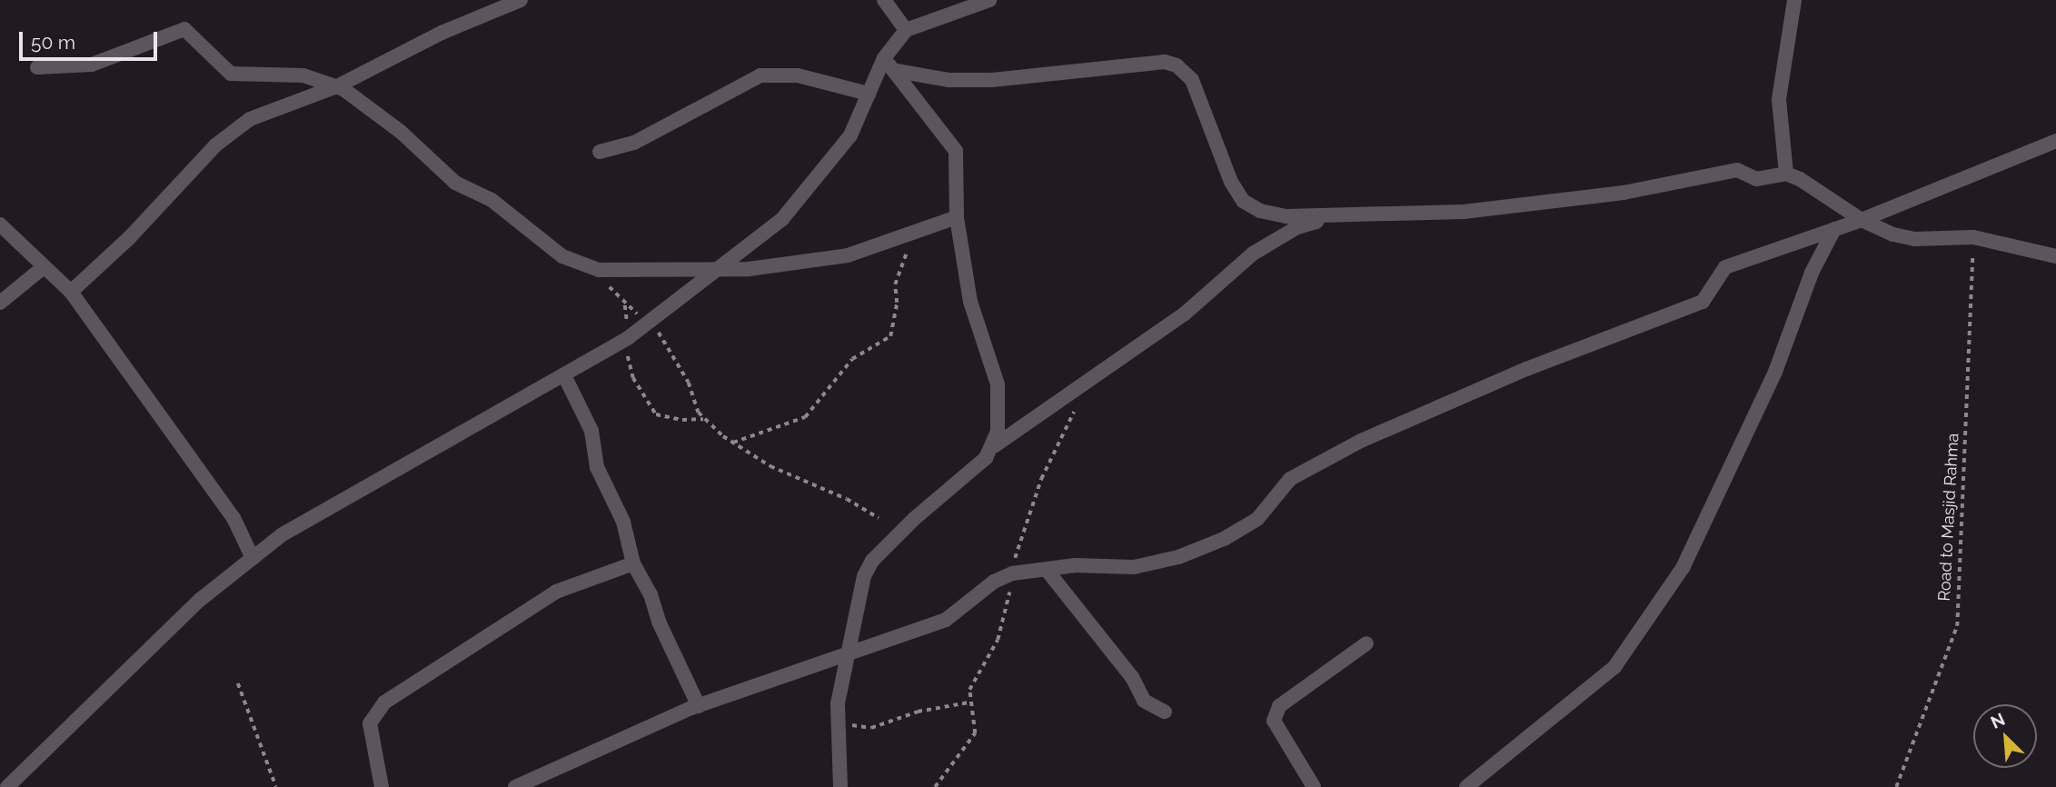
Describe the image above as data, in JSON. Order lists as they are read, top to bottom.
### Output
{
  "streets": {
    "path": ["Road to Masjid Rahma"]
  },
  "scale_bar": "50 m",
  "north": "top left"
}
